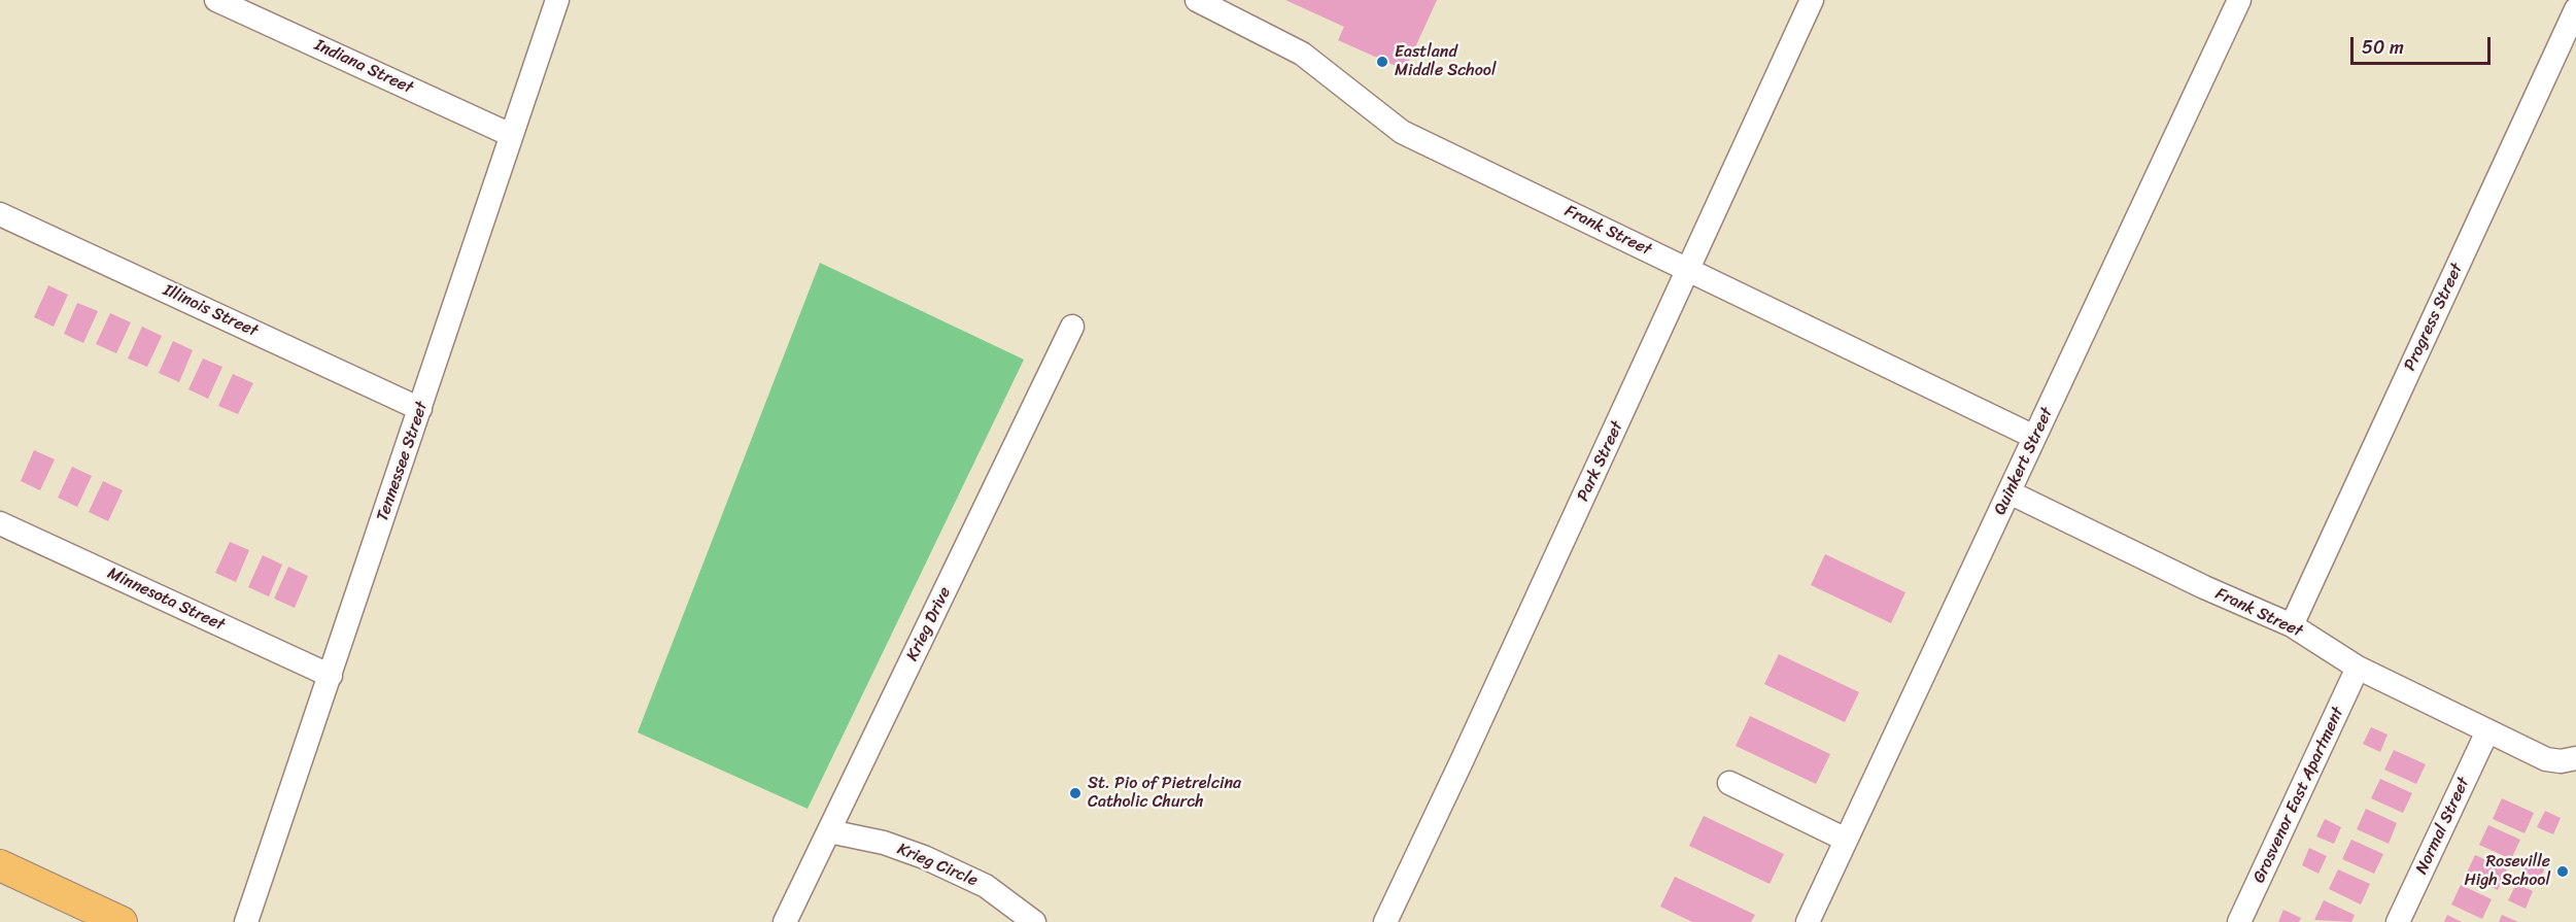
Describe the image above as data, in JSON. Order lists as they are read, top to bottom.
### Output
{
  "streets": {
    "street": [
      "Indiana Street",
      "Frank Street",
      "Illinois Street",
      "Progress Street",
      "Tennessee Street",
      "Park Street",
      "Quinkert Street",
      "Minnesota Street",
      "Krieg Drive",
      "Grosvenor East Apartment",
      "Normal Street",
      "Krieg Circle"
    ]
  },
  "crossings": [
    ["Indiana Street", "Tennessee Street"],
    ["Frank Street", "Progress Street"],
    ["Frank Street", "Park Street"],
    ["Frank Street", "Quinkert Street"],
    ["Frank Street", "Grosvenor East Apartment"],
    ["Frank Street", "Normal Street"],
    ["Illinois Street", "Tennessee Street"],
    ["Tennessee Street", "Minnesota Street"],
    ["Krieg Drive", "Krieg Circle"]
  ],
  "places": ["Eastland Middle School", "St. Pio of Pietrelcina Catholic Church", "Roseville High School"],
  "scale_bar": "50 m"
}
